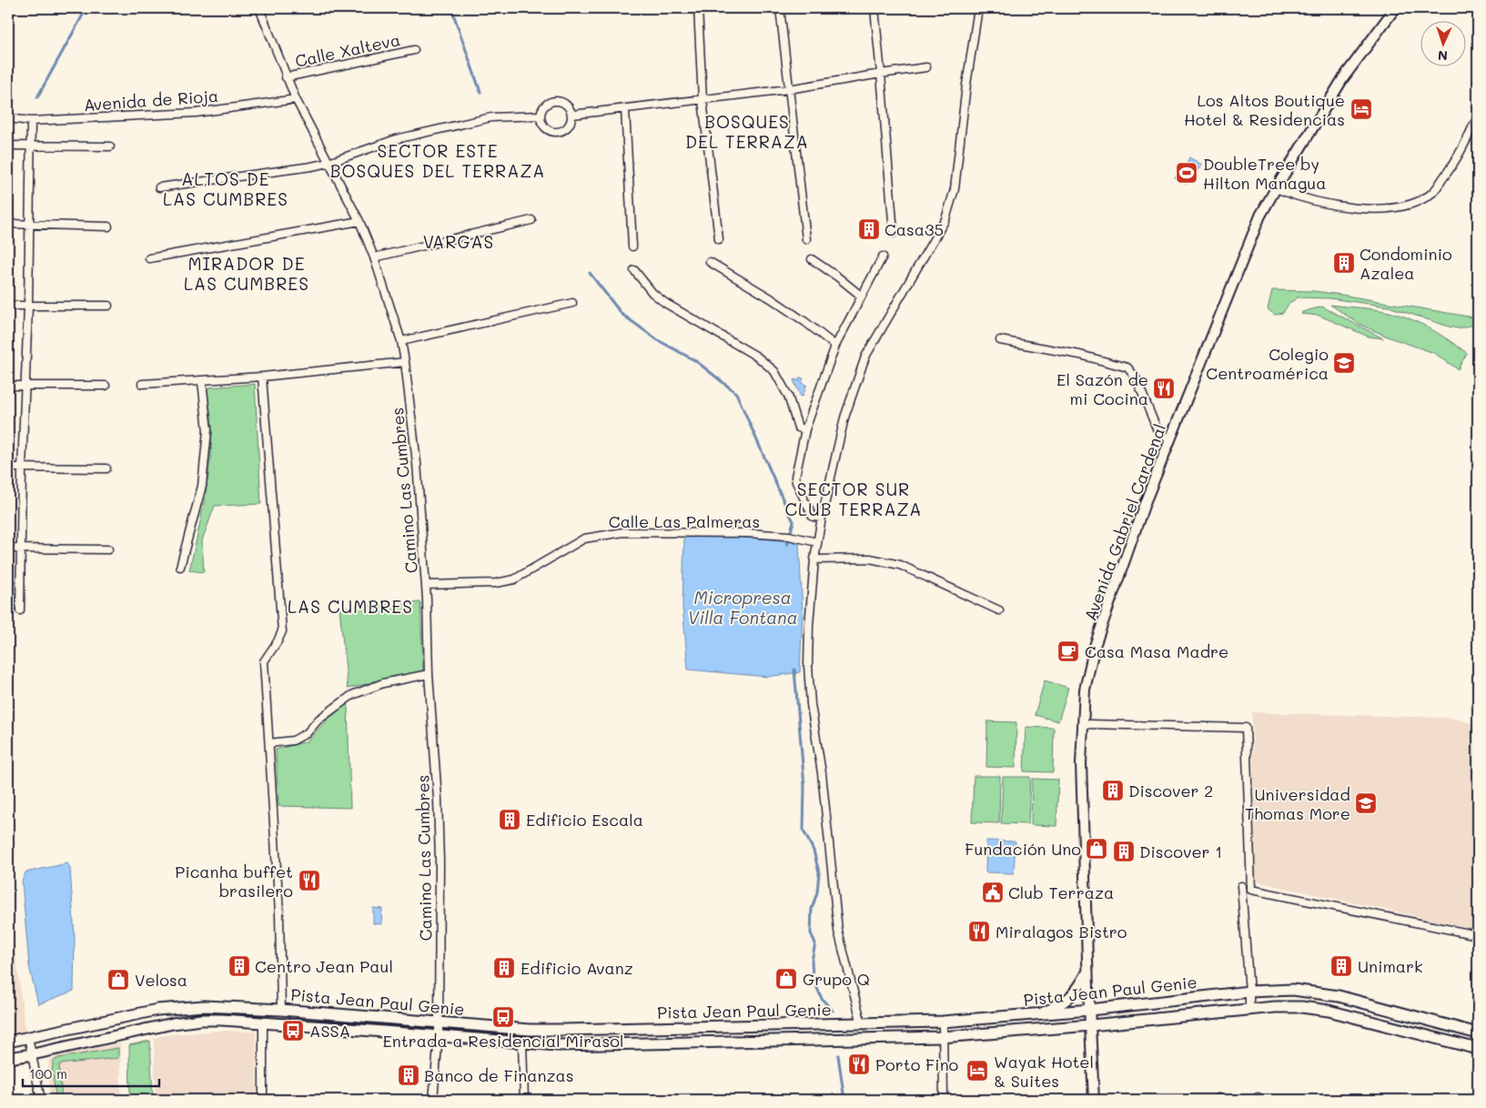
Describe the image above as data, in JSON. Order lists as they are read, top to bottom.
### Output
{
  "streets": {
    "main road": ["Pista Jean Paul Genie"],
    "street": [
      "Calle Xalteva",
      "Avenida de Rioja",
      "Camino Las Cumbres",
      "Calle Las Palmeras",
      "Avenida Gabriel Cardenal"
    ]
  },
  "crossings": [
    ["Calle Xalteva", "Camino Las Cumbres"],
    ["Avenida de Rioja", "Camino Las Cumbres"],
    ["Camino Las Cumbres", "Calle Las Palmeras"],
    ["Camino Las Cumbres", "Pista Jean Paul Genie"],
    ["Avenida Gabriel Cardenal", "Pista Jean Paul Genie"]
  ],
  "districts": [
    "BOSQUES DEL TERRAZA",
    "SECTOR ESTE BOSQUES DEL TERRAZA",
    "ALTOS DE LAS CUMBRES",
    "VARGAS",
    "MIRADOR DE LAS CUMBRES",
    "SECTOR SUR CLUB TERRAZA",
    "LAS CUMBRES"
  ],
  "water": ["Micropresa Villa Fontana"],
  "places": {
    "hotel": ["Los Altos Boutique Hotel & Residencias", "Wayak Hotel & Suites"],
    "sports": ["DoubleTree by Hilton Managua"],
    "building": [
      "Casa35",
      "Condominio Azalea",
      "Discover 2",
      "Edificio Escala",
      "Discover 1",
      "Centro Jean Paul",
      "Unimark",
      "Edificio Avanz",
      "Banco de Finanzas"
    ],
    "school or university": ["Colegio Centroamérica", "Universidad Thomas More"],
    "restaurant": [
      "El Sazón de mi Cocina",
      "Picanha buffet brasilero",
      "Miralagos Bistro",
      "Porto Fino"
    ],
    "cafe": ["Casa Masa Madre"],
    "shop": ["Fundación Uno", "Grupo Q", "Velosa"],
    "public building": ["Club Terraza"],
    "bus stop": ["Entrada a Residencial Mirasol", "ASSA"]
  },
  "scale_bar": "100 m",
  "north": "bottom"
}
